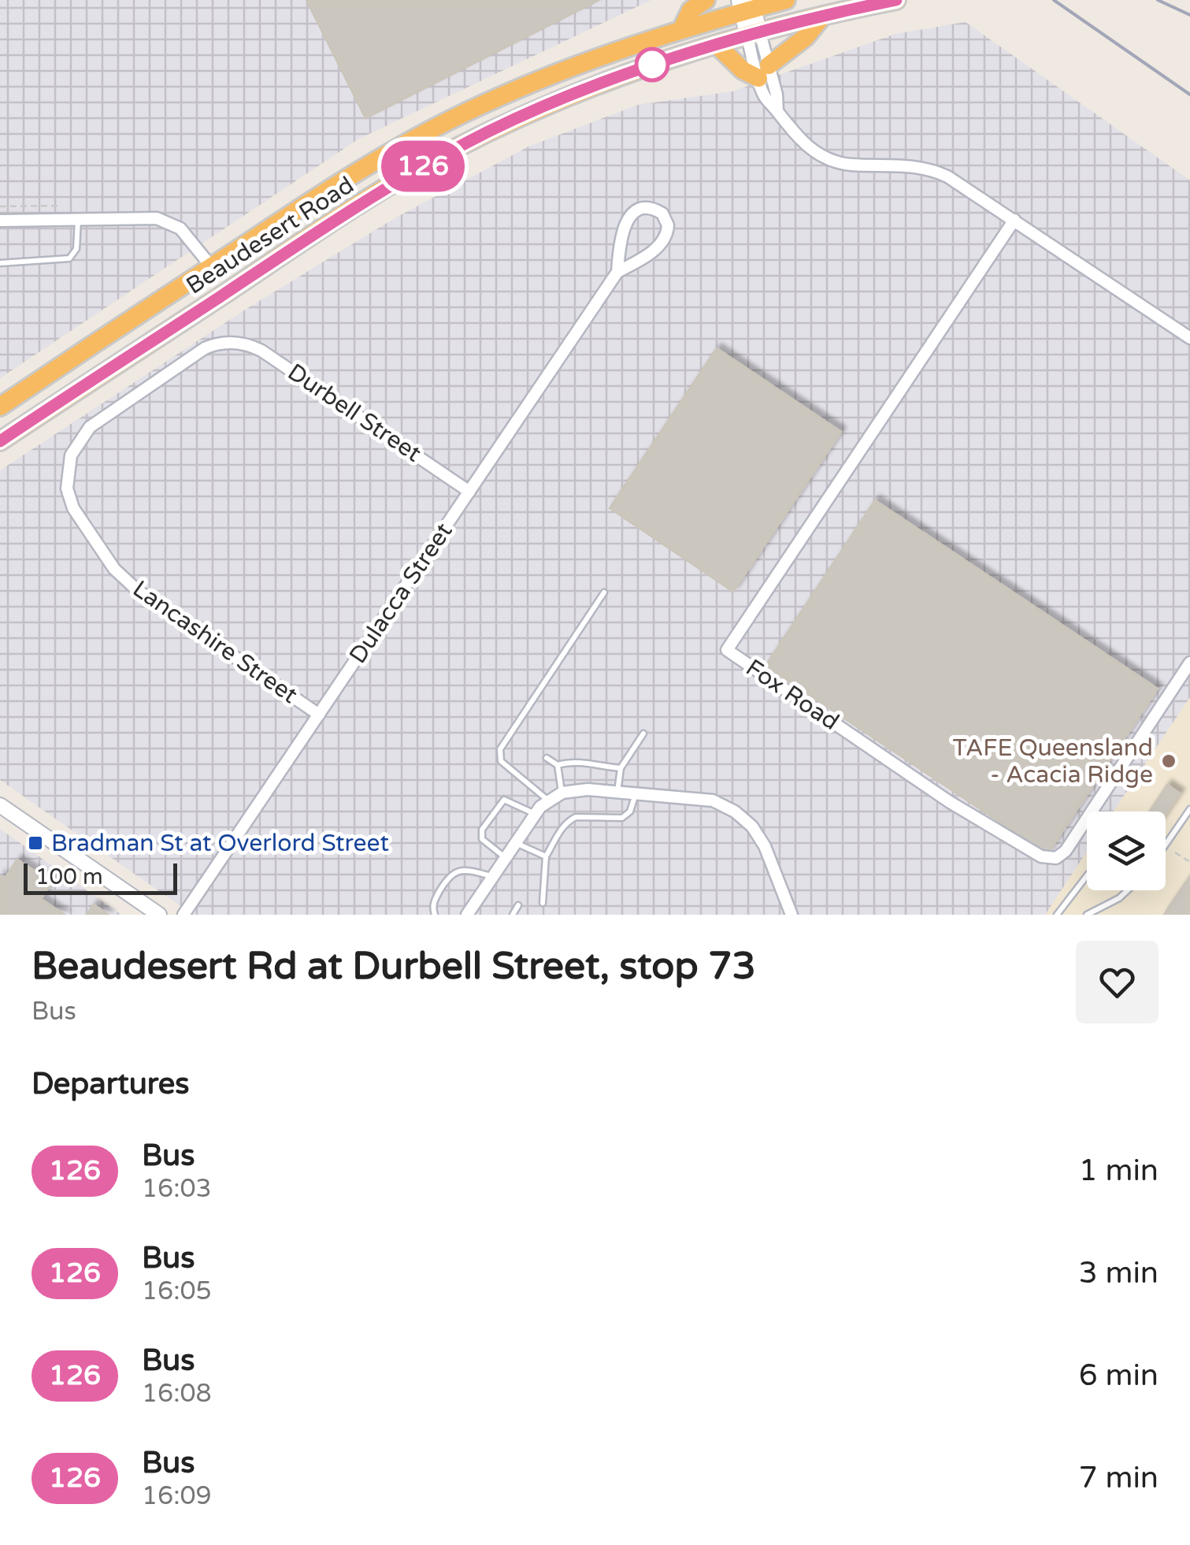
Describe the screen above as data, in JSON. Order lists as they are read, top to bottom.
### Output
{
  "streets": {
    "highway": ["Beaudesert Road"],
    "street": [
      "Durbell Street",
      "Dulacca Street",
      "Lancashire Street",
      "Fox Road"
    ]
  },
  "crossings": [
    ["Durbell Street", "Dulacca Street"],
    ["Durbell Street", "Lancashire Street"],
    ["Dulacca Street", "Lancashire Street"]
  ],
  "places": {
    "other": ["TAFE Queensland - Acacia Ridge"],
    "transit": ["Bradman St at Overlord Street"]
  },
  "lines": ["bus line 126"],
  "scale_bar": "100 m",
  "page": {
    "on_map": "126",
    "scale": "100 m",
    "heading": [
      ["Beaudesert Rd at Durbell Street, stop 73", "Bus"],
      "Departures"
    ],
    "list": [
      {
        "mark": "126",
        "name": "Bus",
        "note": "16:03",
        "value": "1 min"
      },
      {
        "mark": "126",
        "name": "Bus",
        "note": "16:05",
        "value": "3 min"
      },
      {
        "mark": "126",
        "name": "Bus",
        "note": "16:08",
        "value": "6 min"
      },
      {
        "mark": "126",
        "name": "Bus",
        "note": "16:09",
        "value": "7 min"
      }
    ]
  }
}
